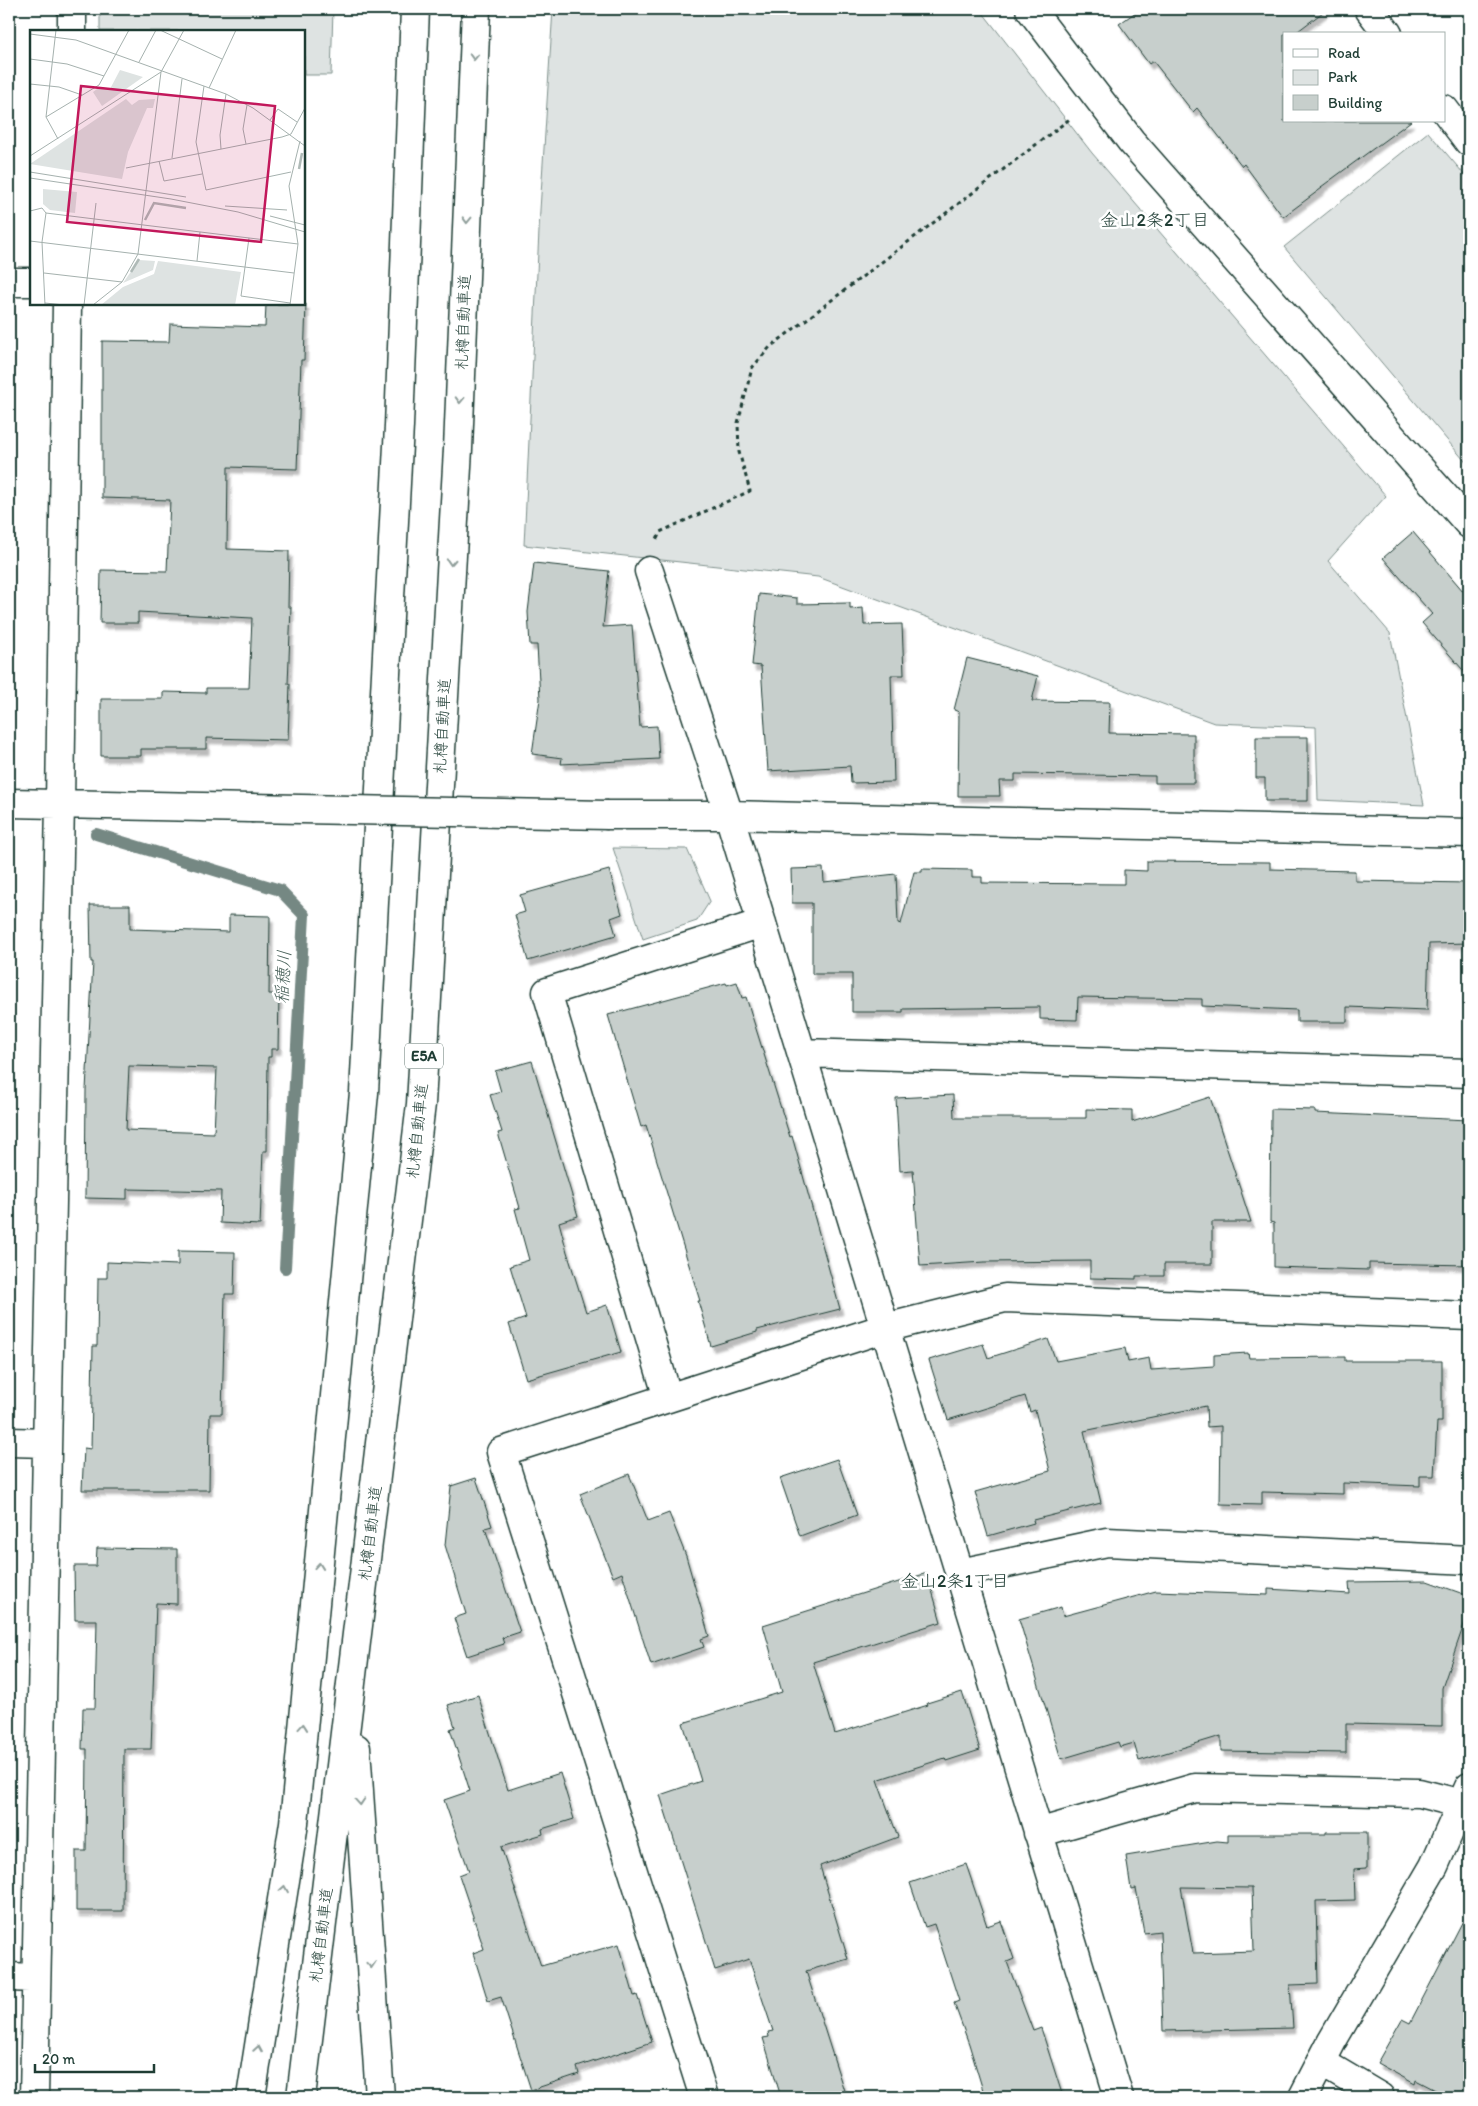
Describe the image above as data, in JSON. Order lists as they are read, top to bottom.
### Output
{
  "streets": {
    "main road": ["札樽自動車道", "E5A"]
  },
  "districts": ["金山2条2丁目", "金山2条1丁目"],
  "water": ["稲穂川"],
  "legend": ["Road", "Park", "Building"],
  "scale_bar": "20 m"
}
